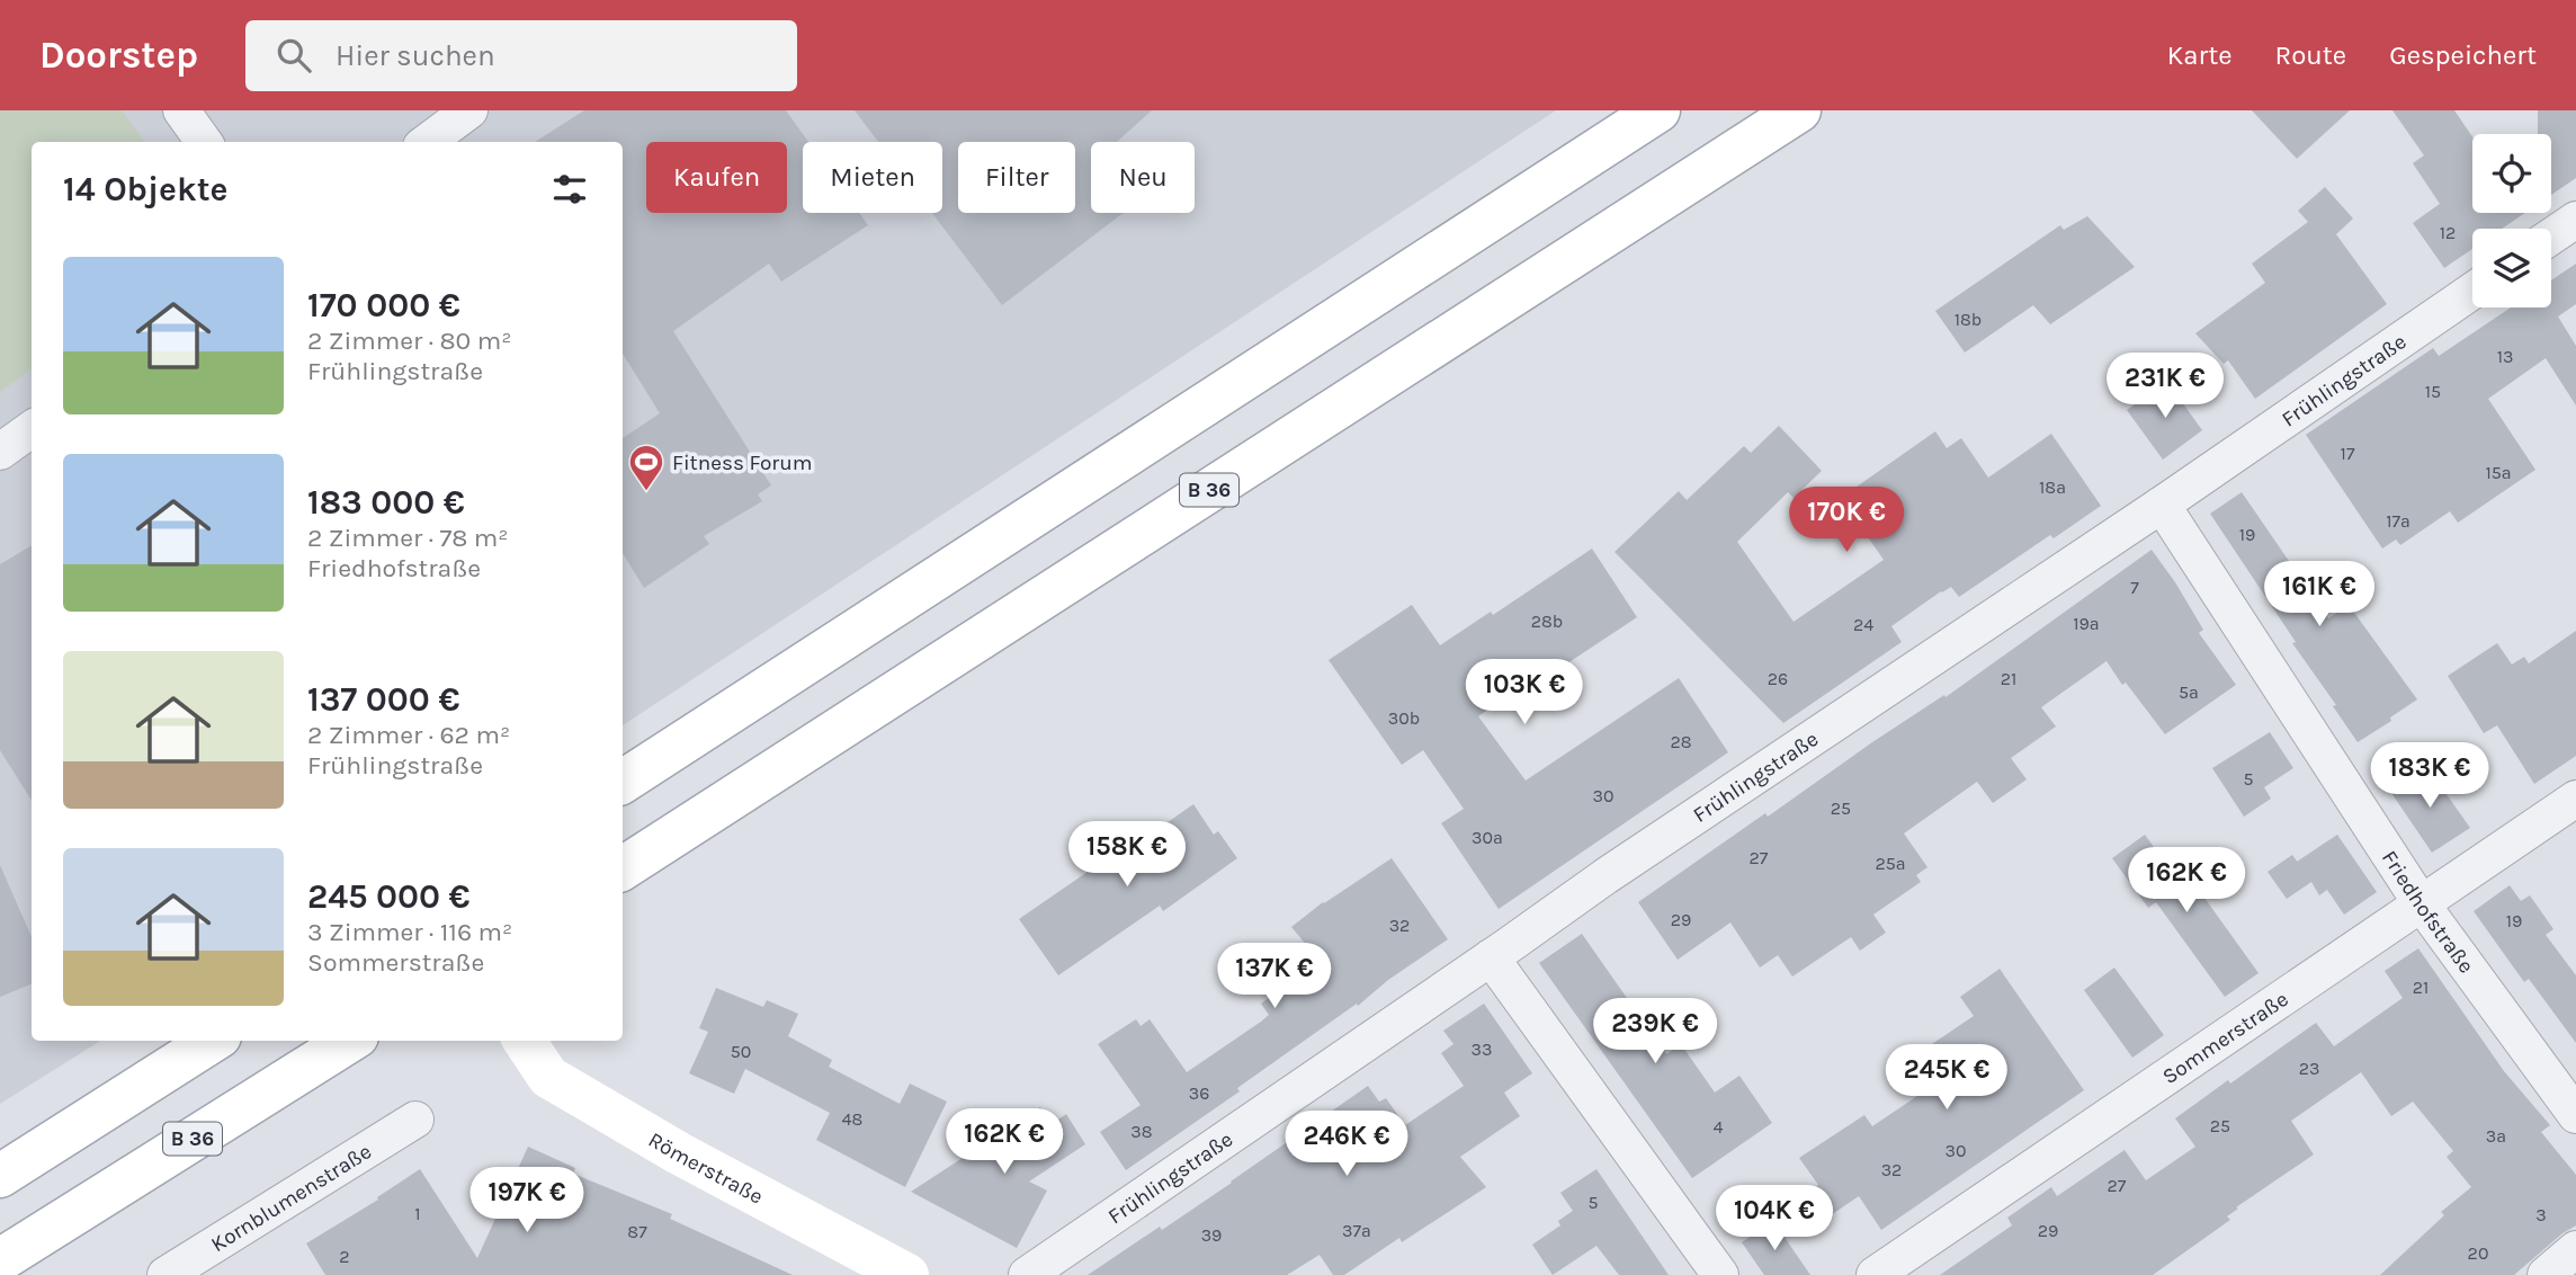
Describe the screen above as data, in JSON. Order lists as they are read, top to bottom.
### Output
{
  "streets": {
    "main road": ["B 36", "Römerstraße"],
    "street": [
      "Frühlingstraße",
      "Friedhofstraße",
      "Sommerstraße",
      "Kornblumenstraße"
    ]
  },
  "crossings": [
    ["Frühlingstraße", "Friedhofstraße"],
    ["Friedhofstraße", "Sommerstraße"]
  ],
  "places": {
    "sports": ["Fitness Forum"]
  },
  "house_numbers": [
    "12",
    "18b",
    "13",
    "15",
    "17",
    "15a",
    "18a",
    "17a",
    "19",
    "7",
    "28b",
    "19a",
    "24",
    "26",
    "21",
    "5a",
    "30b",
    "28",
    "5",
    "30",
    "25",
    "30a",
    "27",
    "25a",
    "29",
    "19",
    "32",
    "21",
    "33",
    "50",
    "23",
    "36",
    "48",
    "25",
    "4",
    "38",
    "3a",
    "30",
    "32",
    "27",
    "5",
    "1",
    "3",
    "37a",
    "29",
    "87",
    "39",
    "20",
    "2"
  ],
  "page": {
    "header": "Doorstep",
    "search": "Hier suchen",
    "nav": ["Karte", "Route", "Gespeichert"],
    "chip": [
      "Kaufen",
      "Mieten",
      "Filter",
      "Neu"
    ],
    "heading": "14 Objekte",
    "list": [
      {
        "name": "170 000 €",
        "note": "2 Zimmer · 80 m² · Frühlingstraße"
      },
      {
        "name": "183 000 €",
        "note": "2 Zimmer · 78 m² · Friedhofstraße"
      },
      {
        "name": "137 000 €",
        "note": "2 Zimmer · 62 m² · Frühlingstraße"
      },
      {
        "name": "245 000 €",
        "note": "3 Zimmer · 116 m² · Sommerstraße"
      }
    ],
    "price": [
      "231K €",
      "170K €",
      "161K €",
      "103K €",
      "183K €",
      "158K €",
      "162K €",
      "137K €",
      "239K €",
      "245K €",
      "162K €",
      "246K €",
      "197K €",
      "104K €"
    ]
  }
}
